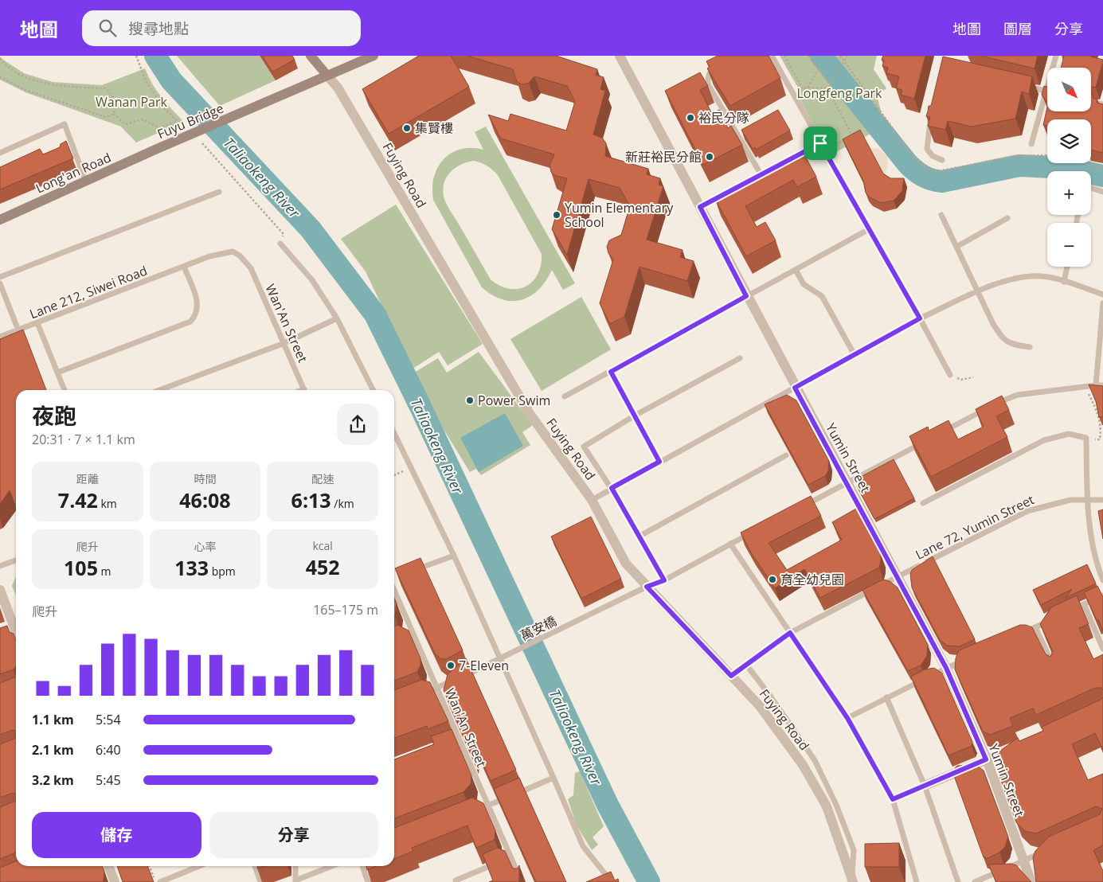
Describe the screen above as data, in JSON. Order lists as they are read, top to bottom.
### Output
{
  "streets": {
    "street": [
      "Fuyu Bridge",
      "Long'an Road",
      "Fuying Road",
      "Yumin Street"
    ],
    "lane": [
      "Lane 212, Siwei Road",
      "Wan'An Street",
      "Lane 72, Yumin Street",
      "萬安橋"
    ]
  },
  "crossings": [
    ["Fuyu Bridge", "Long'an Road"],
    ["Fuyu Bridge", "Fuying Road"],
    ["Fuying Road", "Lane 72, Yumin Street"],
    ["Fuying Road", "萬安橋"],
    ["Lane 212, Siwei Road", "Wan'An Street"],
    ["Wan'An Street", "萬安橋"],
    ["Yumin Street", "Lane 72, Yumin Street"]
  ],
  "water": ["Taliaokeng River"],
  "parks": ["Longfeng Park", "Wanan Park"],
  "places": [
    "裕民分隊",
    "集賢樓",
    "新莊裕民分館",
    "Yumin Elementary School",
    "Power Swim",
    "育全幼兒園",
    "7-Eleven"
  ],
  "north": "bottom right",
  "page": {
    "header": "地圖",
    "search": "搜尋地點",
    "nav": ["地圖", "圖層", "分享"],
    "map_buttons": ["+", "−"],
    "heading": ["夜跑", "20:31 · 7 × 1.1 km"],
    "stats": [
      ["距離", "7.42 km"],
      ["時間", "46:08"],
      ["配速", "6:13 /km"],
      ["爬升", "105 m"],
      ["心率", "133 bpm"],
      ["kcal", "452"]
    ],
    "chart": ["爬升", "165–175 m"],
    "list": [
      {
        "name": "1.1 km",
        "note": "5:54"
      },
      {
        "name": "2.1 km",
        "note": "6:40"
      },
      {
        "name": "3.2 km",
        "note": "5:45"
      }
    ],
    "buttons": ["儲存", "分享"]
  }
}
